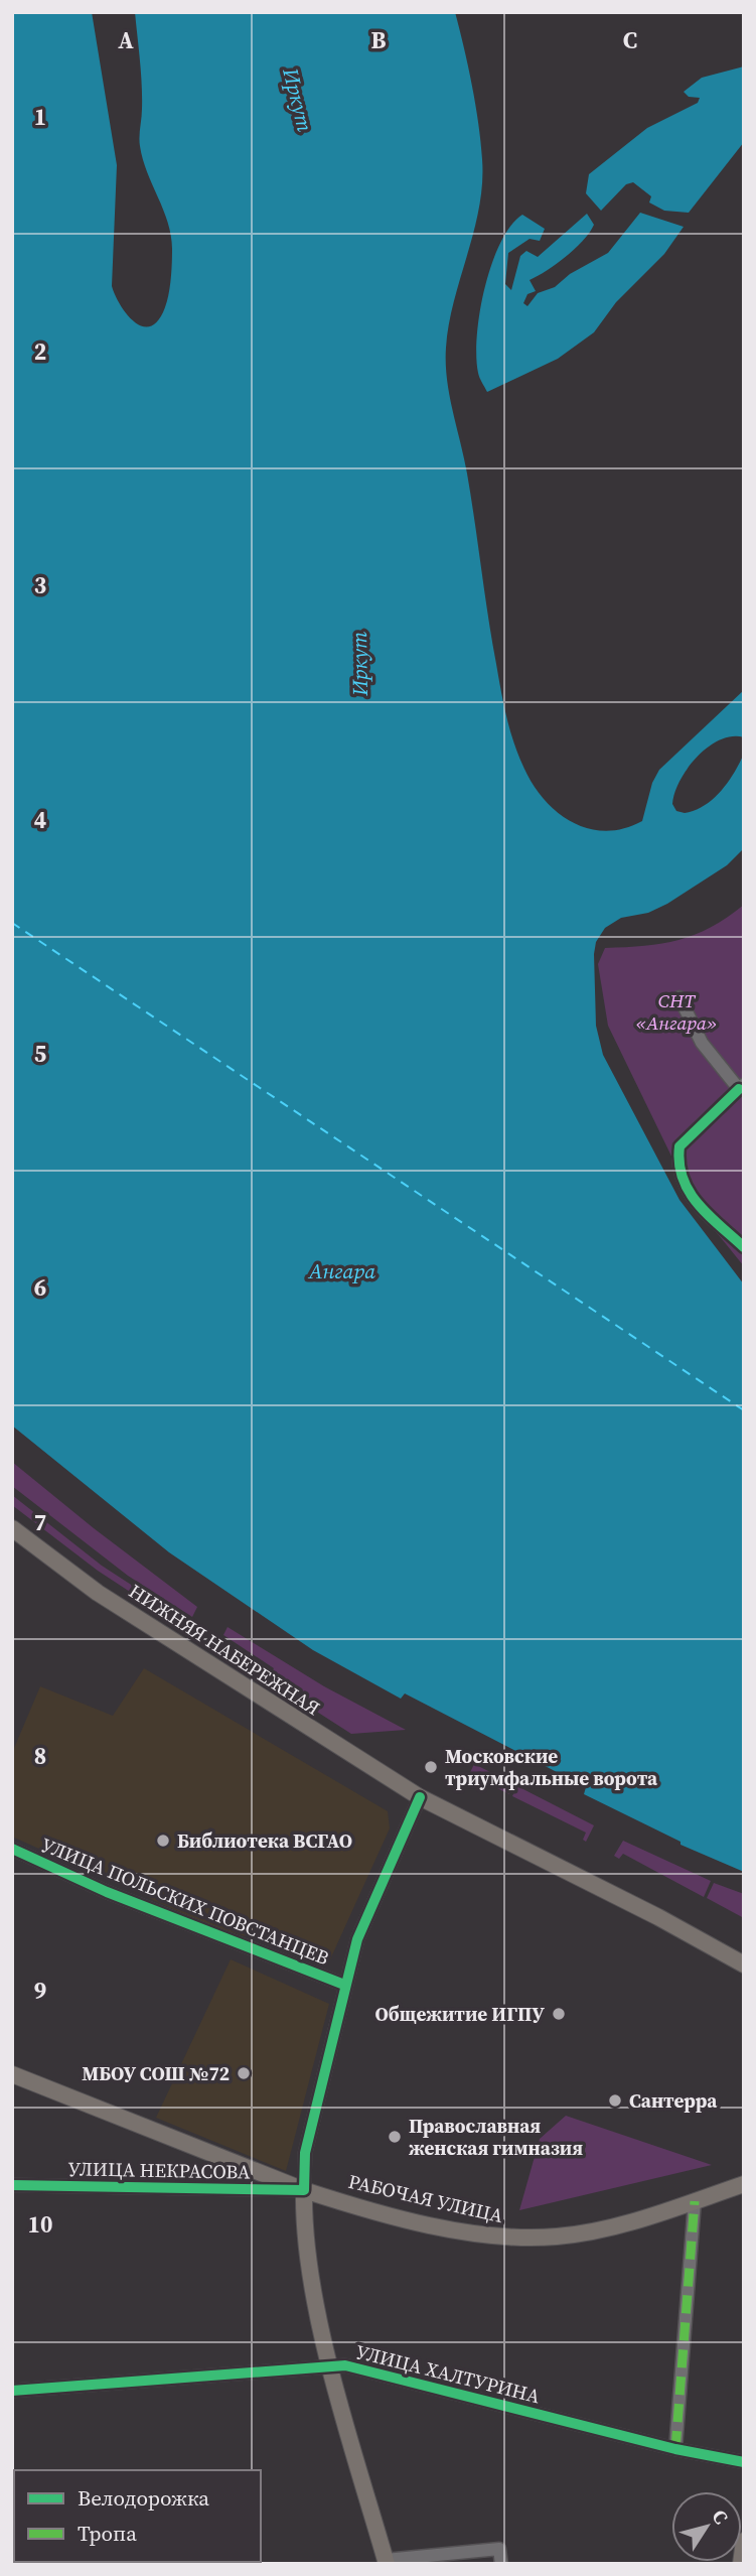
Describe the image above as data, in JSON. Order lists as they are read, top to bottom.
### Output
{
  "streets": {
    "main road": ["НИЖНЯЯ НАБЕРЕЖНАЯ", "РАБОЧАЯ УЛИЦА"],
    "street": ["УЛИЦА ПОЛЬСКИХ ПОВСТАНЦЕВ", "УЛИЦА НЕКРАСОВА", "УЛИЦА ХАЛТУРИНА"]
  },
  "crossings": [
    ["УЛИЦА НЕКРАСОВА", "РАБОЧАЯ УЛИЦА"]
  ],
  "water": ["Иркут", "Ангара"],
  "parks": ["СНТ «Ангара»"],
  "places": [
    "Московские триумфальные ворота",
    "Библиотека ВСГАО",
    "Общежитие ИГПУ",
    "МБОУ СОШ №72",
    "Сантерра",
    "Православная женская гимназия"
  ],
  "legend": ["Велодорожка", "Тропа"],
  "north": "top right",
  "grid": {
    "columns": ["A", "B", "C"],
    "rows": [
      "1",
      "2",
      "3",
      "4",
      "5",
      "6",
      "7",
      "8",
      "9",
      "10"
    ]
  }
}
